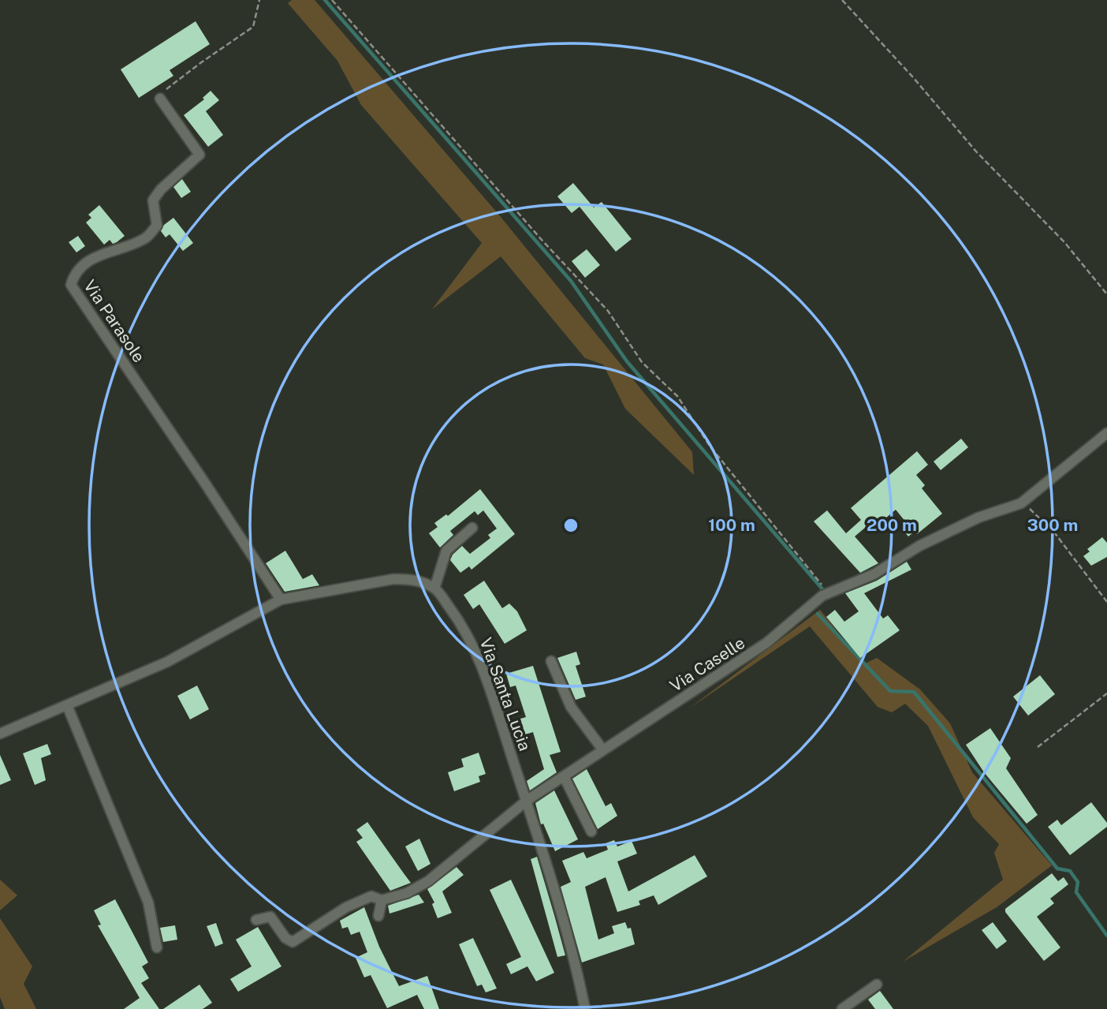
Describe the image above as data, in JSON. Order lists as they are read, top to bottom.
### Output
{
  "streets": {
    "street": ["Via Parasole", "Via Caselle", "Via Santa Lucia"]
  },
  "crossings": [
    ["Via Caselle", "Via Santa Lucia"]
  ],
  "rings": ["100 m", "200 m", "300 m"]
}
